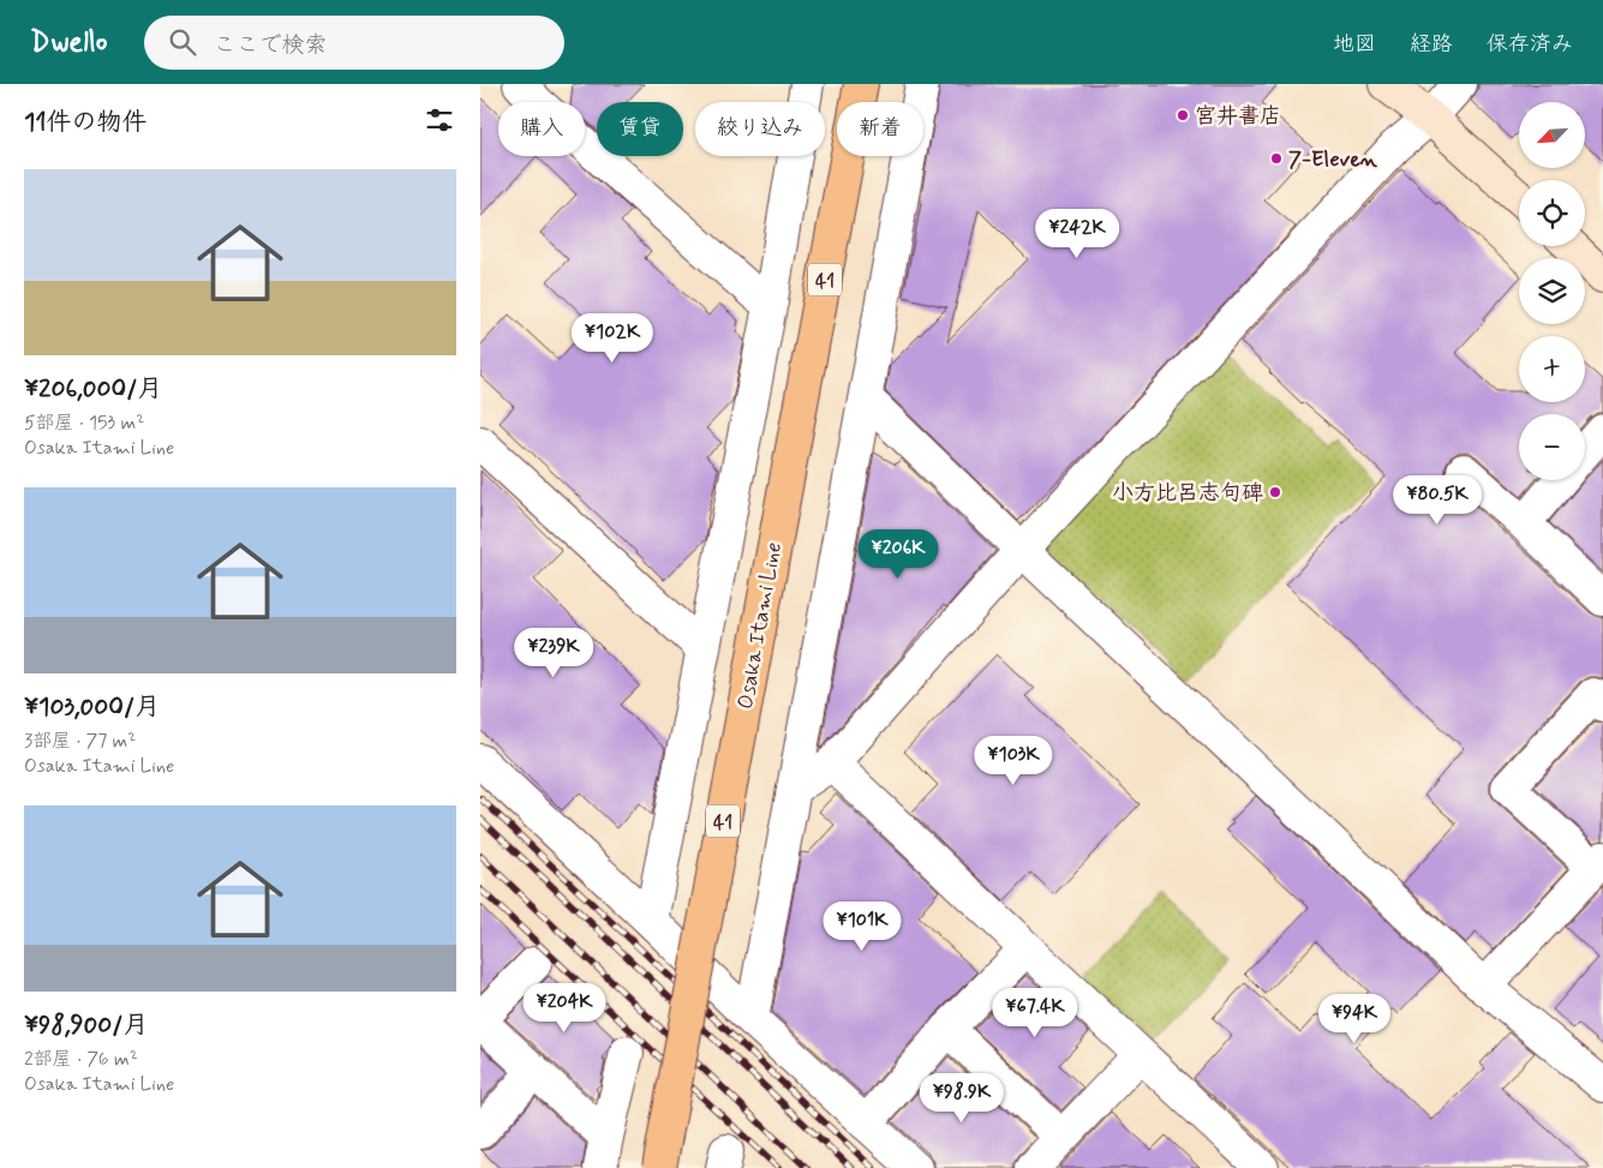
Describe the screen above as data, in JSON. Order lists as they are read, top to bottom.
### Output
{
  "streets": {
    "main road": ["41", "Osaka Itami Line"]
  },
  "places": ["宮井書店", "7-Eleven", "小方比呂志句碑"],
  "north": "bottom left",
  "page": {
    "header": "Dwello",
    "search": "ここで検索",
    "nav": ["地図", "経路", "保存済み"],
    "heading": "11件の物件",
    "map_buttons": ["+", "−"],
    "chip": [
      "購入",
      "賃貸",
      "絞り込み",
      "新着"
    ],
    "list": [
      {
        "name": "¥206,000/月",
        "note": "5部屋 · 153 m² · Osaka Itami Line"
      },
      {
        "name": "¥103,000/月",
        "note": "3部屋 · 77 m² · Osaka Itami Line"
      },
      {
        "name": "¥98,900/月",
        "note": "2部屋 · 76 m² · Osaka Itami Line"
      }
    ],
    "price": [
      "¥242K",
      "¥102K",
      "¥80.5K",
      "¥206K",
      "¥239K",
      "¥103K",
      "¥101K",
      "¥204K",
      "¥67.4K",
      "¥94K",
      "¥98.9K"
    ]
  }
}
